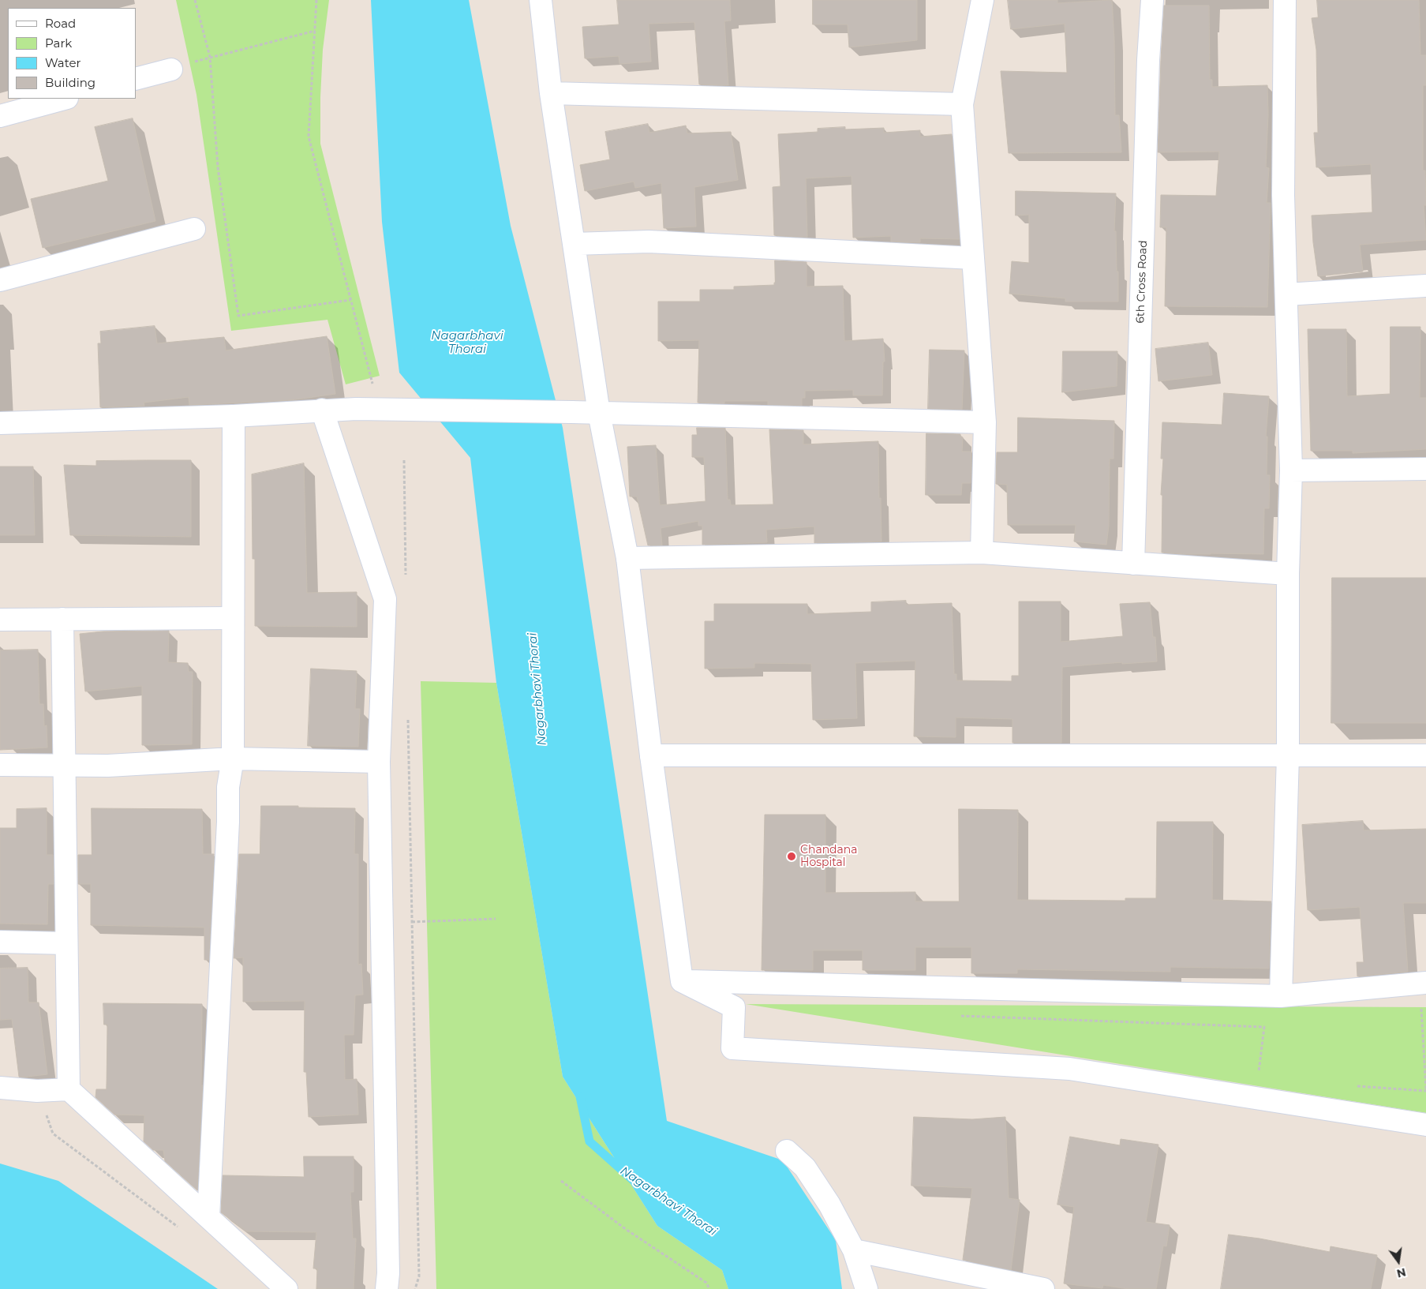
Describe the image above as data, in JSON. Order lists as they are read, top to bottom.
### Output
{
  "streets": {
    "street": ["6th Cross Road"]
  },
  "water": ["Nagarbhavi Thorai"],
  "places": ["Chandana Hospital"],
  "legend": [
    "Road",
    "Park",
    "Water",
    "Building"
  ],
  "north": "bottom"
}
